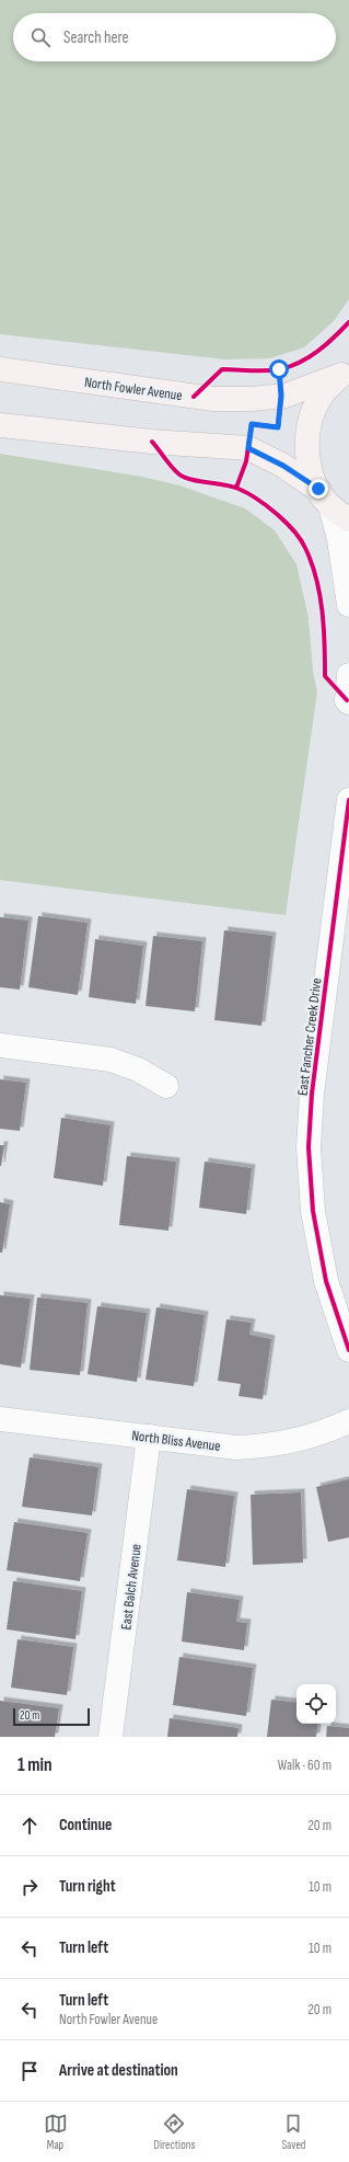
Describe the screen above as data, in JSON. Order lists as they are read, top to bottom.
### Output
{
  "streets": {
    "main road": ["North Fowler Avenue"],
    "street": ["East Fancher Creek Drive", "North Bliss Avenue", "East Balch Avenue"]
  },
  "crossings": [
    ["North Bliss Avenue", "East Balch Avenue"]
  ],
  "scale_bar": "20 m",
  "page": {
    "search": "Search here",
    "scale": "20 m",
    "heading": ["1 min", "Walk · 60 m"],
    "list": [
      ["Continue", "20 m"],
      ["Turn right", "10 m"],
      ["Turn left", "10 m"],
      ["Turn left", "North Fowler Avenue", "20 m"],
      "Arrive at destination"
    ],
    "nav": ["Map", "Directions", "Saved"]
  }
}
